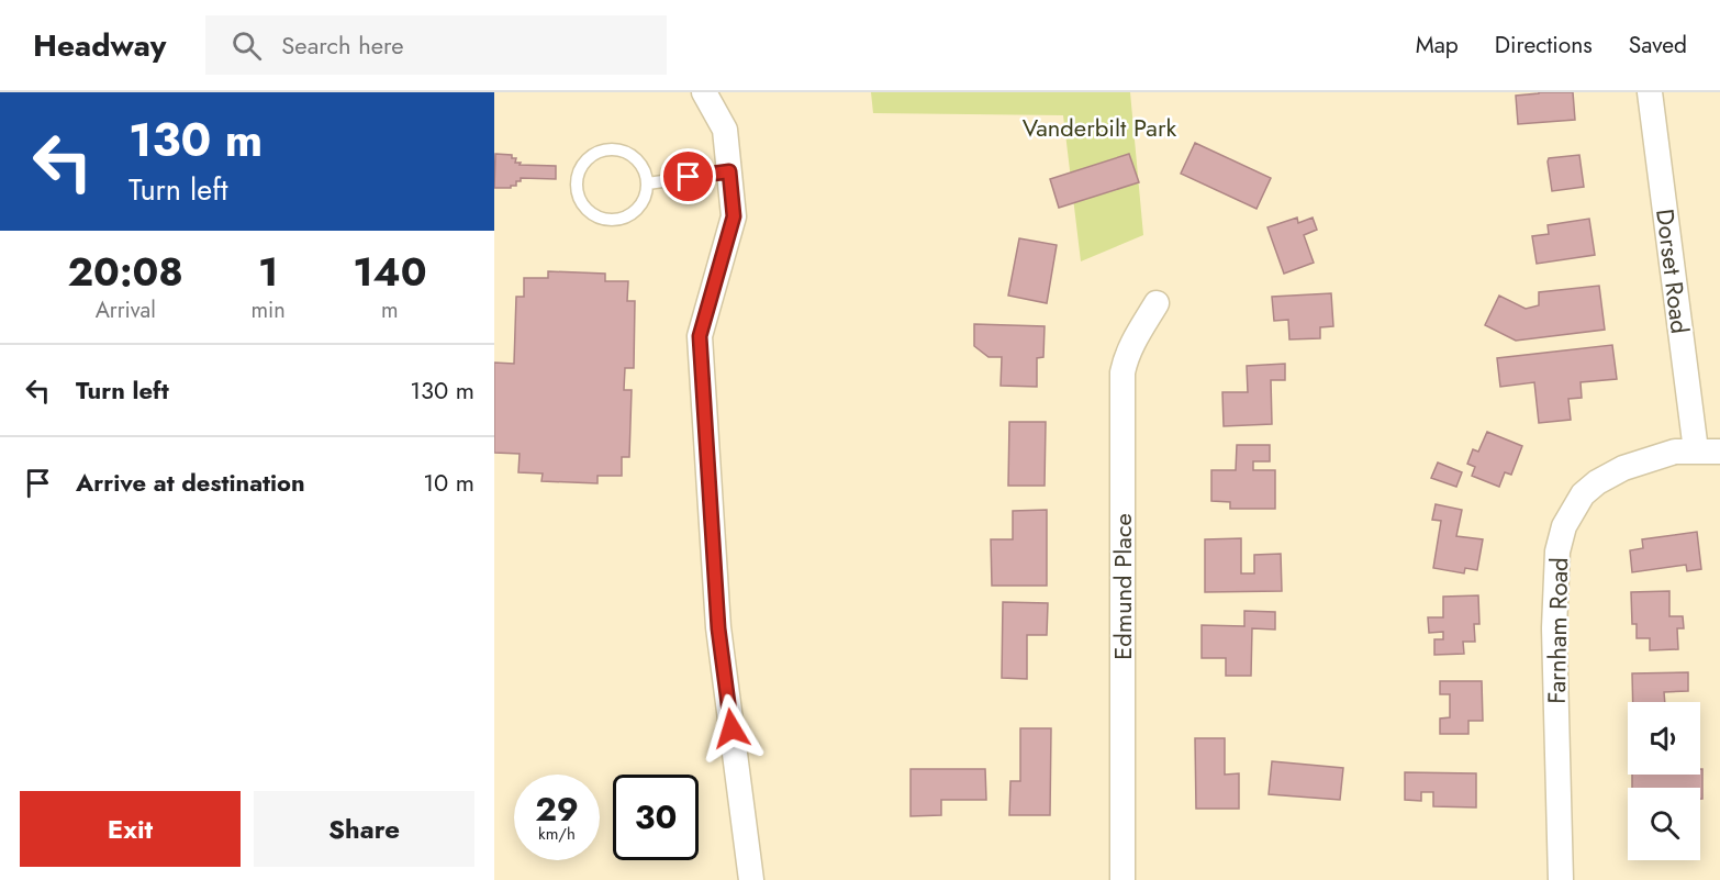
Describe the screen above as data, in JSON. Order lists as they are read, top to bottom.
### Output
{
  "streets": {
    "street": ["Dorset Road", "Edmund Place", "Farnham Road"]
  },
  "crossings": [
    ["Dorset Road", "Farnham Road"]
  ],
  "parks": ["Vanderbilt Park"],
  "page": {
    "header": "Headway",
    "search": "Search here",
    "nav": ["Map", "Directions", "Saved"],
    "turn": ["130 m", "Turn left"],
    "eta": [
      "20:08",
      "Arrival",
      "1",
      "min",
      "140",
      "m"
    ],
    "list": [
      {
        "name": "Turn left",
        "value": "130 m"
      },
      {
        "name": "Arrive at destination",
        "value": "10 m"
      }
    ],
    "speed": "29 km/h",
    "limit": "30",
    "buttons": ["Exit", "Share"]
  }
}
